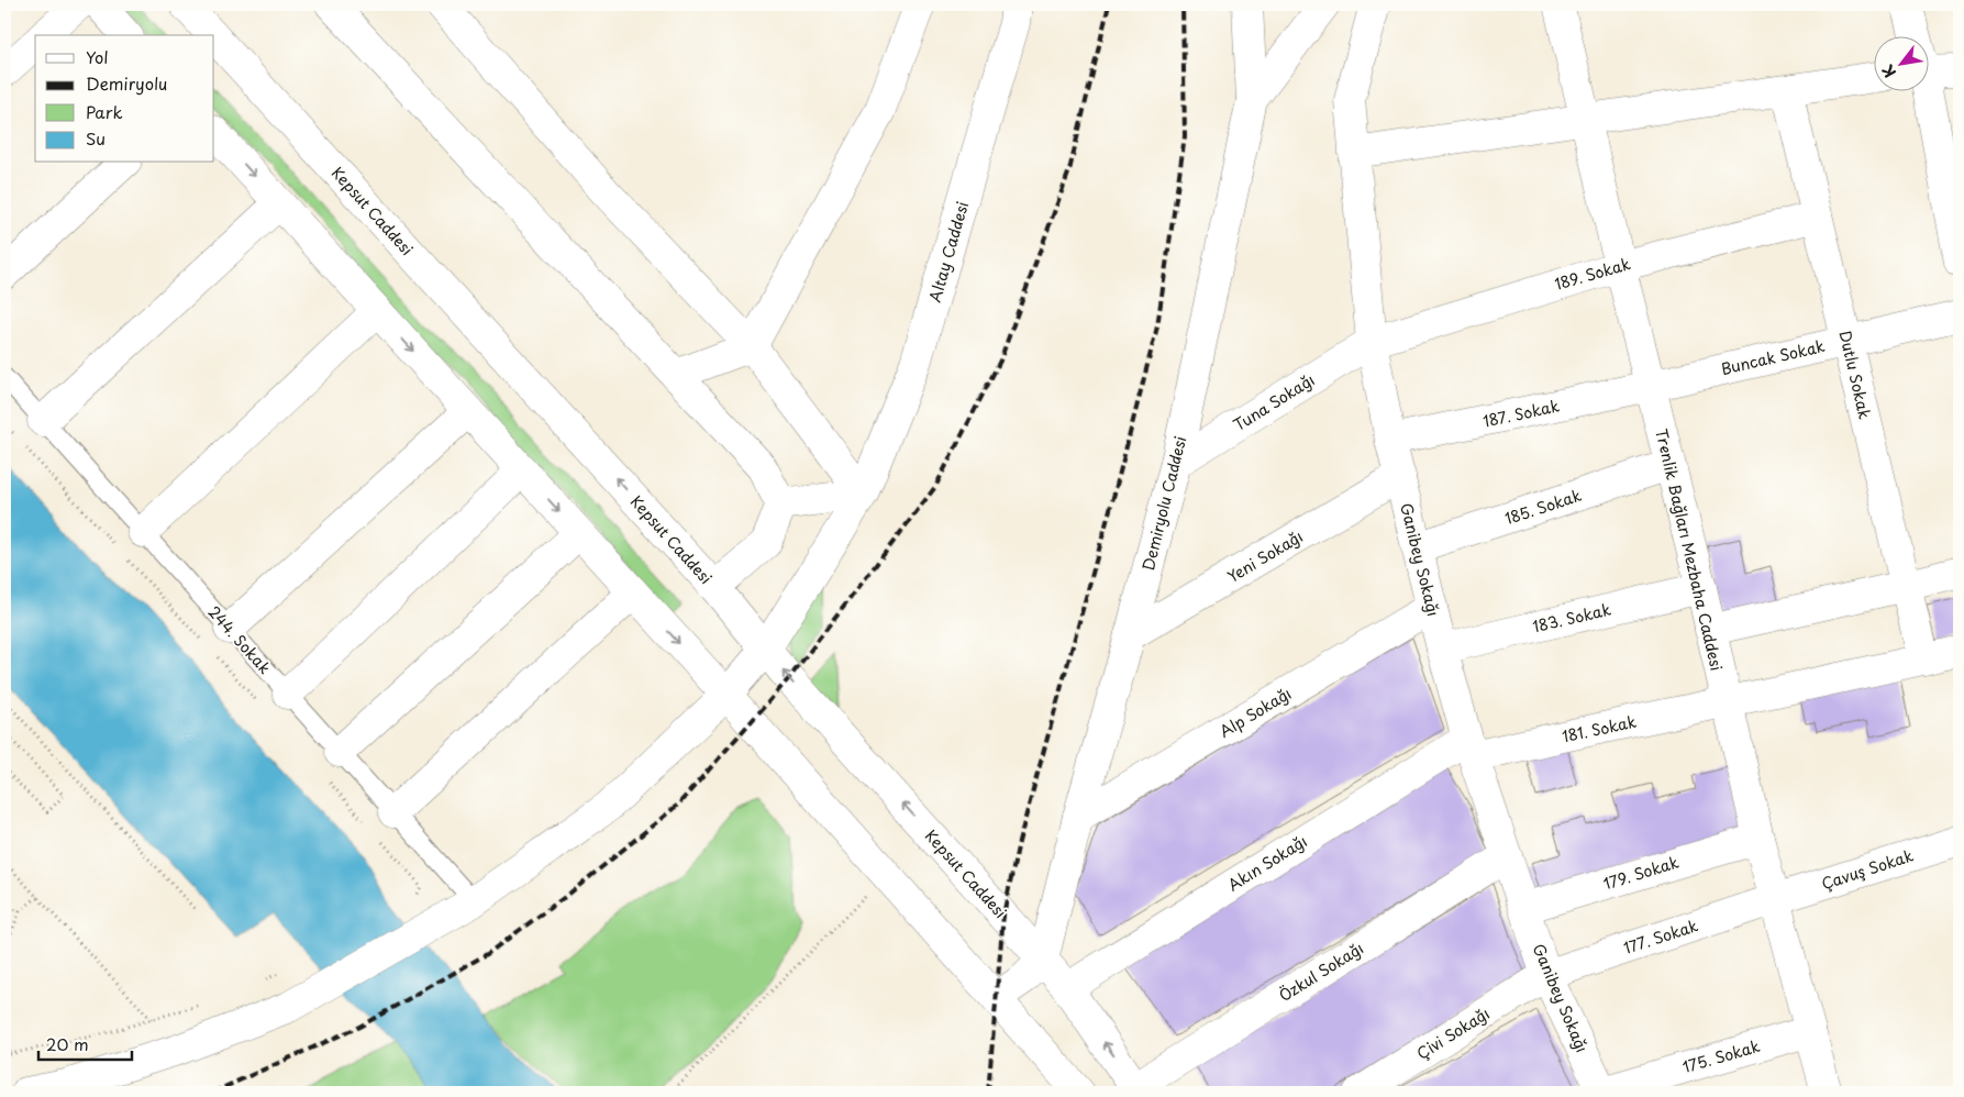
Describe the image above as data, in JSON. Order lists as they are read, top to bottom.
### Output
{
  "streets": {
    "street": [
      "Kepsut Caddesi",
      "Altay Caddesi",
      "189. Sokak",
      "Buncak Sokak",
      "Dutlu Sokak",
      "Tuna Sokağı",
      "187. Sokak",
      "Demiryolu Caddesi",
      "185. Sokak",
      "Trenlik Bağları Mezbaha Caddesi",
      "Yeni Sokağı",
      "Ganibey Sokağı",
      "183. Sokak",
      "Alp Sokağı",
      "181. Sokak",
      "Akın Sokağı",
      "Çavuş Sokak",
      "179. Sokak",
      "177. Sokak",
      "Özkul Sokağı",
      "Çivi Sokağı",
      "175. Sokak"
    ],
    "lane": ["244. Sokak"]
  },
  "crossings": [
    ["Kepsut Caddesi", "Altay Caddesi"],
    ["Kepsut Caddesi", "Demiryolu Caddesi"],
    ["Kepsut Caddesi", "Akın Sokağı"],
    ["Kepsut Caddesi", "Özkul Sokağı"],
    ["Altay Caddesi", "244. Sokak"],
    ["189. Sokak", "Dutlu Sokak"],
    ["189. Sokak", "Tuna Sokağı"],
    ["189. Sokak", "Trenlik Bağları Mezbaha Caddesi"],
    ["189. Sokak", "Ganibey Sokağı"],
    ["Buncak Sokak", "Dutlu Sokak"],
    ["Buncak Sokak", "187. Sokak"],
    ["Buncak Sokak", "Trenlik Bağları Mezbaha Caddesi"],
    ["Dutlu Sokak", "181. Sokak"],
    ["Tuna Sokağı", "Demiryolu Caddesi"],
    ["Tuna Sokağı", "Ganibey Sokağı"],
    ["187. Sokak", "Trenlik Bağları Mezbaha Caddesi"],
    ["187. Sokak", "Ganibey Sokağı"],
    ["Demiryolu Caddesi", "Yeni Sokağı"],
    ["Demiryolu Caddesi", "Alp Sokağı"],
    ["185. Sokak", "Trenlik Bağları Mezbaha Caddesi"],
    ["185. Sokak", "Ganibey Sokağı"],
    ["Trenlik Bağları Mezbaha Caddesi", "183. Sokak"],
    ["Trenlik Bağları Mezbaha Caddesi", "181. Sokak"],
    ["Trenlik Bağları Mezbaha Caddesi", "Çavuş Sokak"],
    ["Trenlik Bağları Mezbaha Caddesi", "179. Sokak"],
    ["Trenlik Bağları Mezbaha Caddesi", "177. Sokak"],
    ["Trenlik Bağları Mezbaha Caddesi", "175. Sokak"],
    ["Yeni Sokağı", "Ganibey Sokağı"],
    ["Ganibey Sokağı", "183. Sokak"],
    ["Ganibey Sokağı", "Alp Sokağı"],
    ["Ganibey Sokağı", "181. Sokak"],
    ["Ganibey Sokağı", "Akın Sokağı"],
    ["Ganibey Sokağı", "179. Sokak"],
    ["Ganibey Sokağı", "177. Sokak"],
    ["Ganibey Sokağı", "Özkul Sokağı"],
    ["Ganibey Sokağı", "Çivi Sokağı"],
    ["Ganibey Sokağı", "175. Sokak"],
    ["181. Sokak", "Akın Sokağı"],
    ["Çavuş Sokak", "177. Sokak"],
    ["177. Sokak", "Çivi Sokağı"]
  ],
  "legend": [
    "Yol",
    "Demiryolu",
    "Park",
    "Su"
  ],
  "scale_bar": "20 m",
  "north": "bottom left"
}
